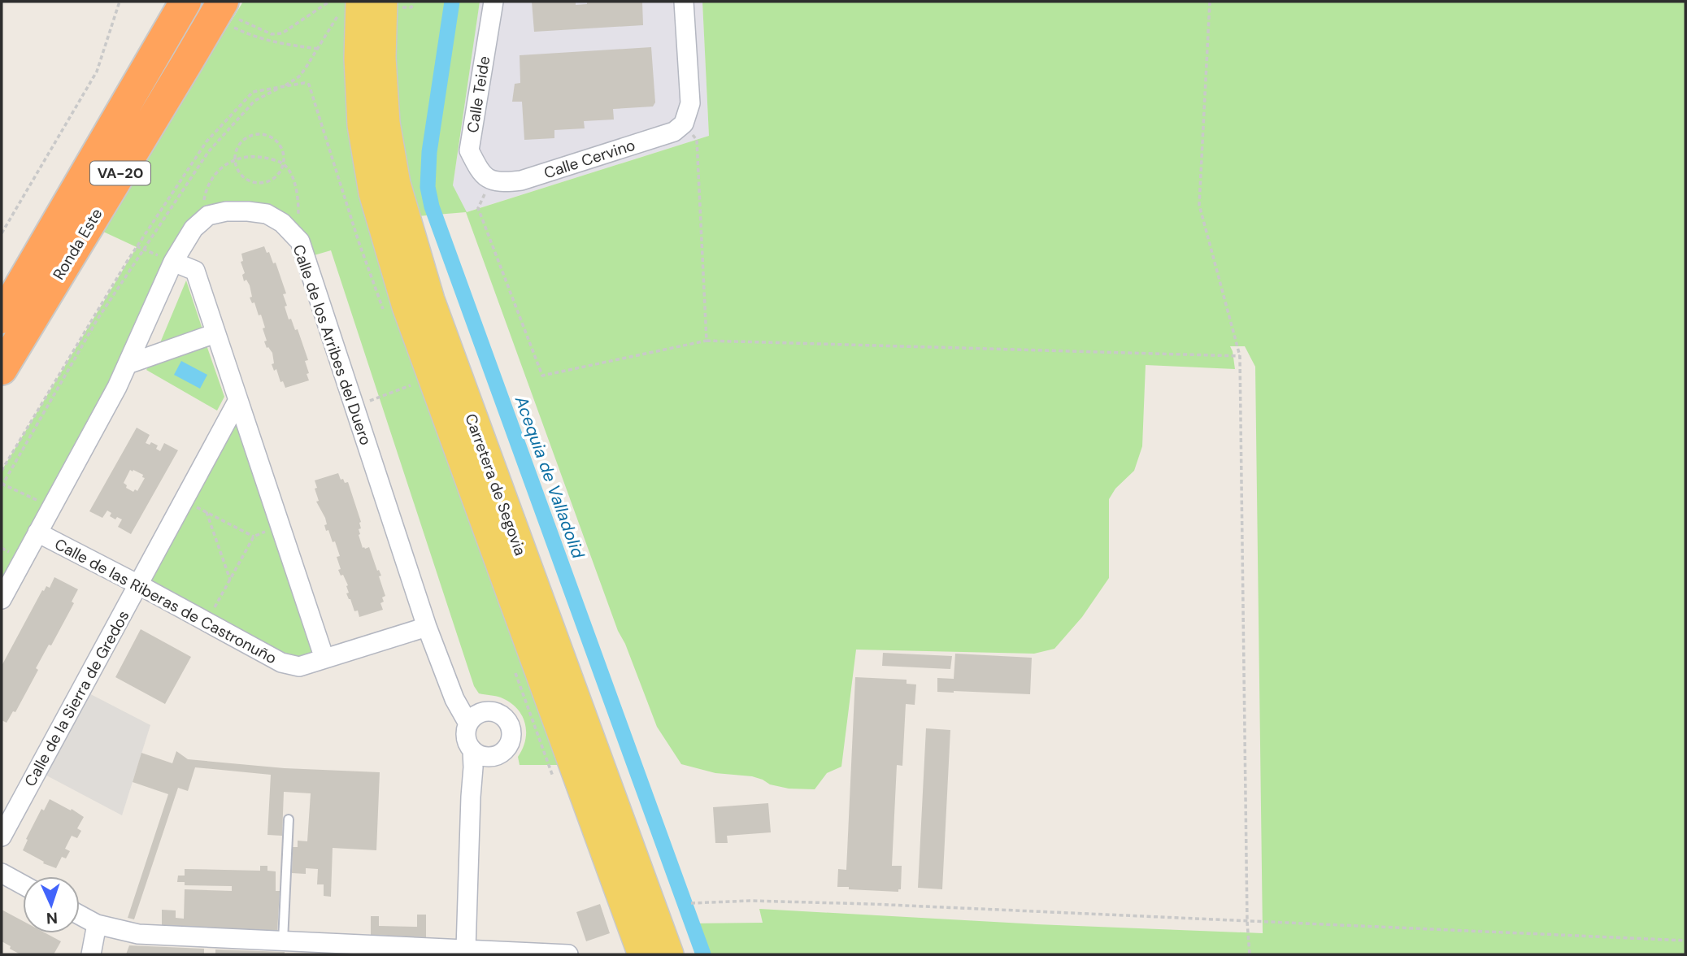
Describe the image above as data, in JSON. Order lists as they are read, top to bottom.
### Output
{
  "streets": {
    "highway": ["VA-20", "Ronda Este"],
    "main road": ["Carretera de Segovia"],
    "street": [
      "Calle Teide",
      "Calle Cervino",
      "Calle de los Arribes del Duero",
      "Calle de las Riberas de Castronuño",
      "Calle de la Sierra de Gredos"
    ]
  },
  "crossings": [
    ["Calle Teide", "Calle Cervino"],
    ["Calle de los Arribes del Duero", "Calle de las Riberas de Castronuño"],
    ["Calle de las Riberas de Castronuño", "Calle de la Sierra de Gredos"]
  ],
  "water": ["Acequia de Valladolid"],
  "north": "bottom"
}
